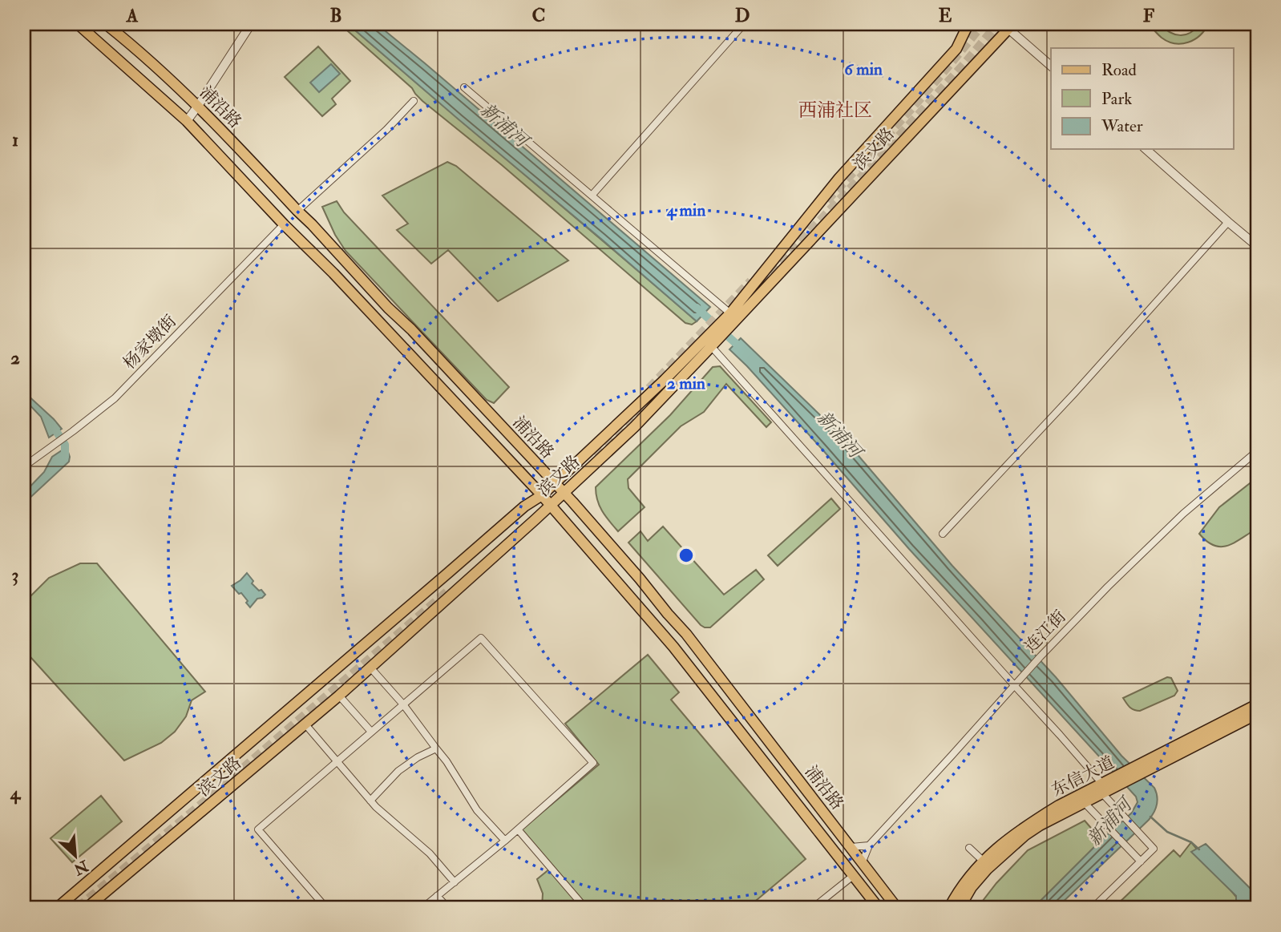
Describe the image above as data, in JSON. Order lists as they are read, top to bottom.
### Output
{
  "streets": {
    "main road": ["浦沿路", "滨文路", "东信大道"],
    "street": ["杨家墩街", "连江街"]
  },
  "crossings": [
    ["浦沿路", "滨文路"],
    ["浦沿路", "杨家墩街"],
    ["浦沿路", "连江街"]
  ],
  "districts": ["西浦社区"],
  "water": ["新浦河"],
  "legend": ["Road", "Park", "Water"],
  "north": "bottom right",
  "grid": {
    "columns": [
      "A",
      "B",
      "C",
      "D",
      "E",
      "F"
    ],
    "rows": [
      "1",
      "2",
      "3",
      "4"
    ]
  },
  "rings": ["6 min", "4 min", "2 min"]
}
